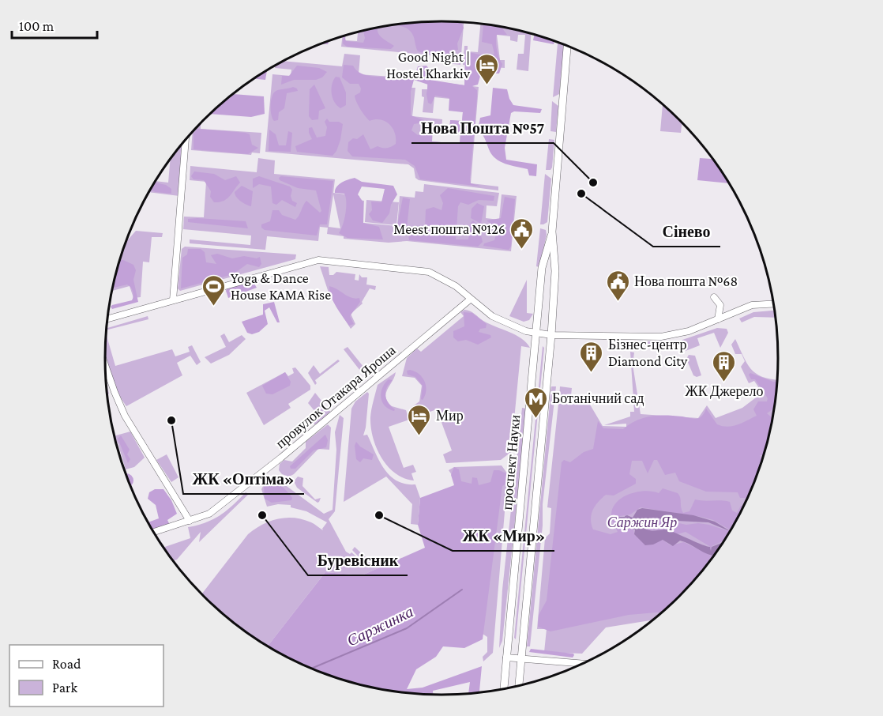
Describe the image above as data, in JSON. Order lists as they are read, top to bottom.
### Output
{
  "streets": {
    "main road": ["проспект Науки"],
    "street": ["провулок Отакара Яроша"]
  },
  "water": ["Саржинка"],
  "parks": ["Саржин Яр"],
  "places": {
    "hotel": ["Good Night | Hostel Kharkiv", "Мир"],
    "other": [
      "Нова Пошта №57",
      "Сінево",
      "ЖК «Оптіма»",
      "Буревісник",
      "ЖК «Мир»"
    ],
    "public building": ["Meest пошта №126", "Нова пошта №68"],
    "sports": ["Yoga & Dance House KAMA Rise"],
    "building": ["Бізнес-центр Diamond City", "ЖК Джерело"],
    "metro station": ["Ботанічний сад"]
  },
  "legend": ["Road", "Park"],
  "scale_bar": "100 m"
}
